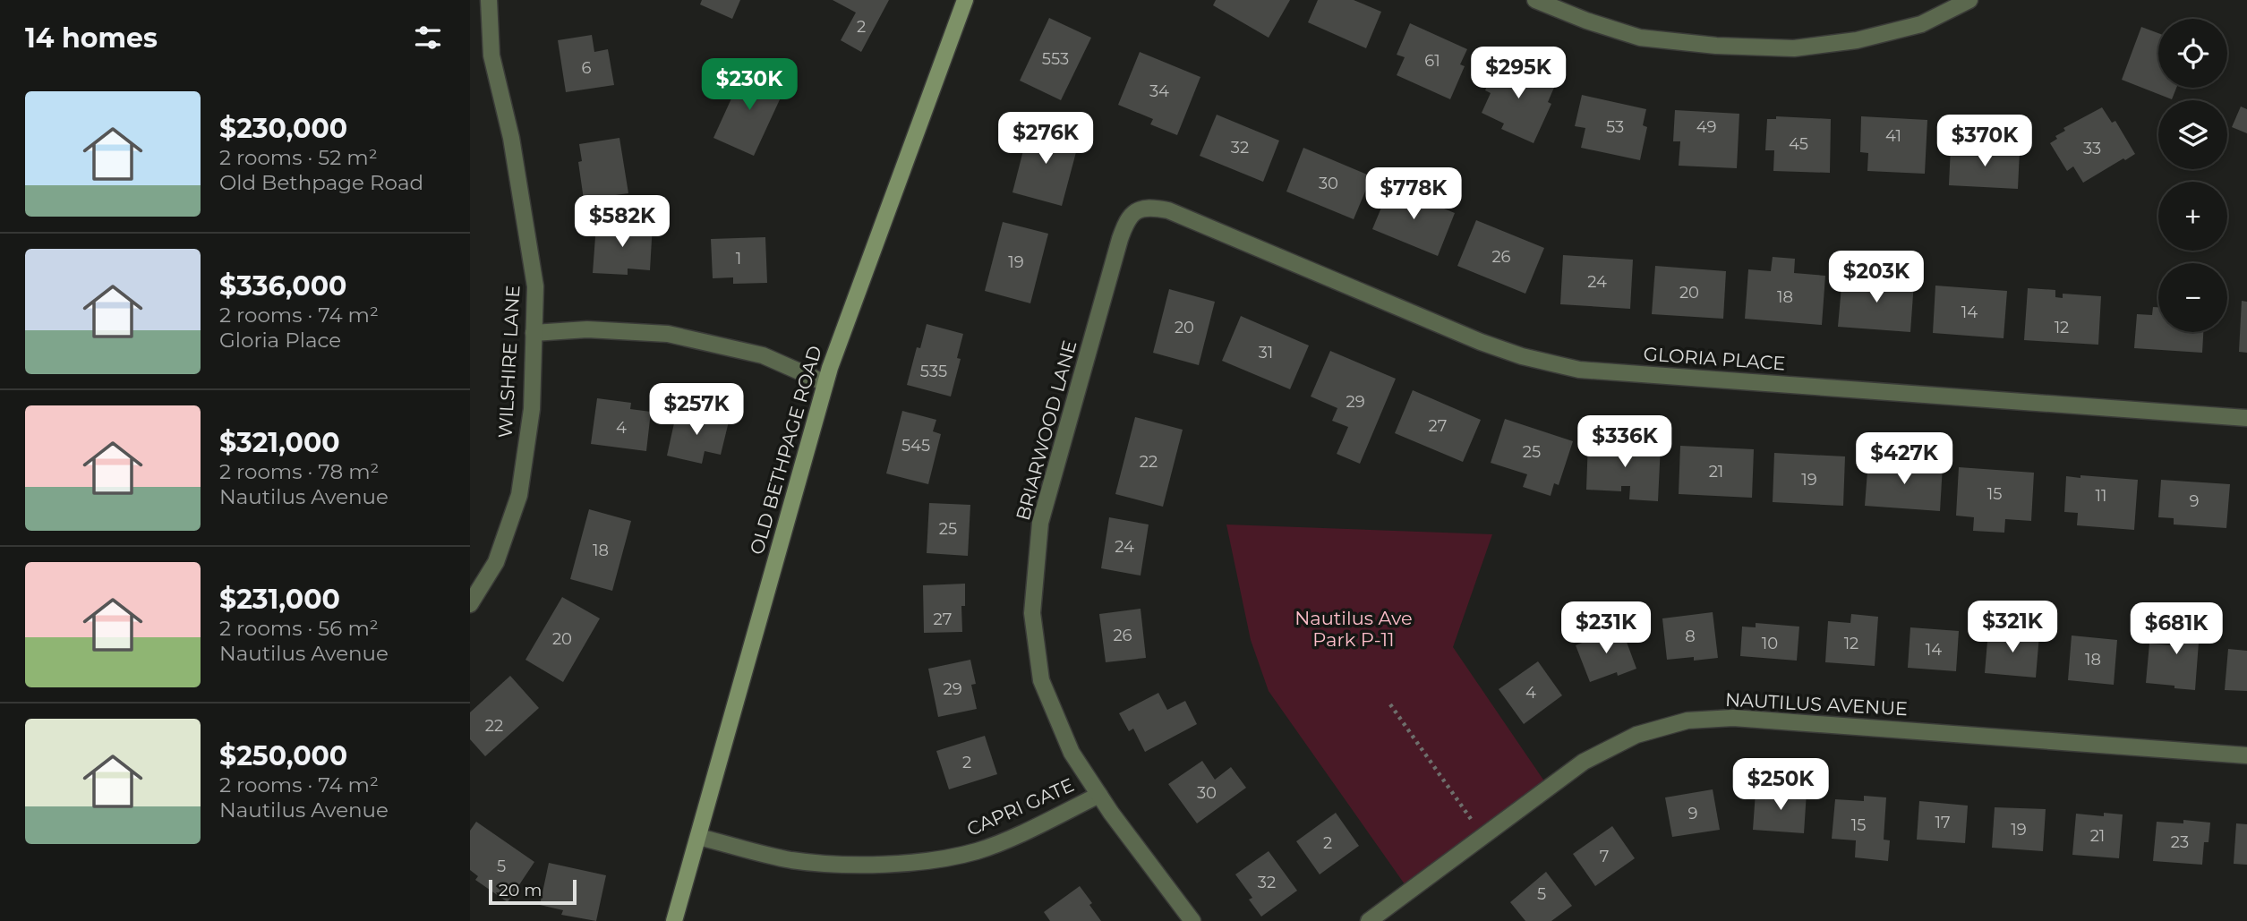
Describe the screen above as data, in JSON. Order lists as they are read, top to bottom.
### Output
{
  "streets": {
    "main road": ["OLD BETHPAGE ROAD"],
    "street": [
      "GLORIA PLACE",
      "WILSHIRE LANE",
      "BRIARWOOD LANE",
      "NAUTILUS AVENUE",
      "CAPRI GATE"
    ]
  },
  "crossings": [
    ["GLORIA PLACE", "BRIARWOOD LANE"],
    ["BRIARWOOD LANE", "CAPRI GATE"],
    ["OLD BETHPAGE ROAD", "CAPRI GATE"]
  ],
  "parks": ["Nautilus Ave Park P-11"],
  "house_numbers": [
    "2",
    "553",
    "61",
    "6",
    "34",
    "53",
    "49",
    "41",
    "45",
    "32",
    "33",
    "30",
    "26",
    "1",
    "19",
    "24",
    "20",
    "18",
    "14",
    "20",
    "12",
    "31",
    "535",
    "29",
    "27",
    "4",
    "545",
    "25",
    "22",
    "21",
    "19",
    "15",
    "11",
    "9",
    "25",
    "24",
    "18",
    "27",
    "26",
    "8",
    "20",
    "10",
    "12",
    "14",
    "18",
    "29",
    "4",
    "22",
    "2",
    "30",
    "9",
    "17",
    "15",
    "19",
    "21",
    "23",
    "2",
    "7",
    "5",
    "32",
    "5"
  ],
  "scale_bar": "20 m",
  "page": {
    "heading": "14 homes",
    "map_buttons": ["+", "−"],
    "price": [
      "$295K",
      "$230K",
      "$276K",
      "$370K",
      "$778K",
      "$582K",
      "$203K",
      "$257K",
      "$336K",
      "$427K",
      "$321K",
      "$231K",
      "$681K",
      "$250K"
    ],
    "list": [
      {
        "name": "$230,000",
        "note": "2 rooms · 52 m² · Old Bethpage Road"
      },
      {
        "name": "$336,000",
        "note": "2 rooms · 74 m² · Gloria Place"
      },
      {
        "name": "$321,000",
        "note": "2 rooms · 78 m² · Nautilus Avenue"
      },
      {
        "name": "$231,000",
        "note": "2 rooms · 56 m² · Nautilus Avenue"
      },
      {
        "name": "$250,000",
        "note": "2 rooms · 74 m² · Nautilus Avenue"
      }
    ],
    "scale": "20 m"
  }
}
